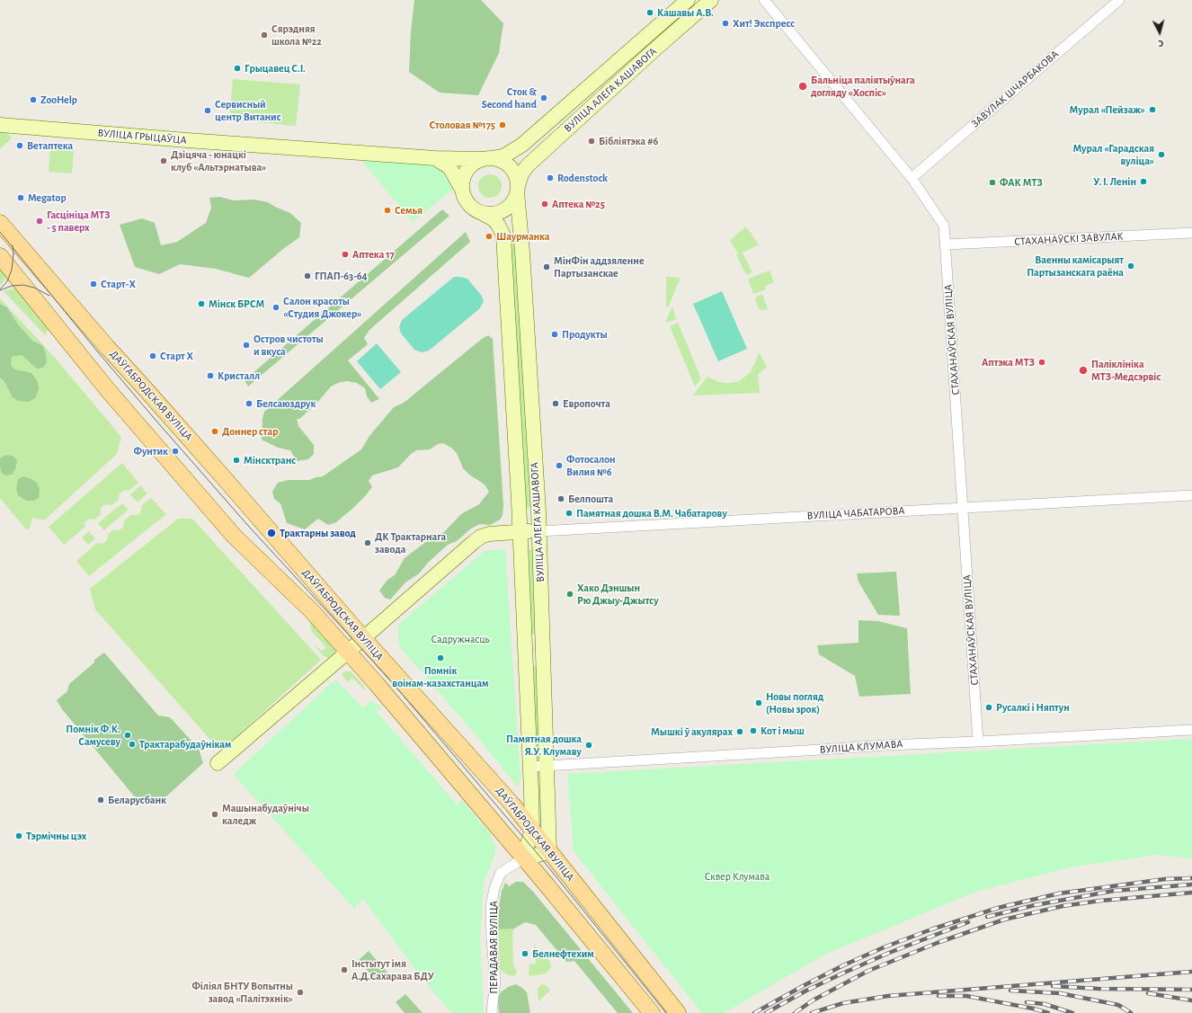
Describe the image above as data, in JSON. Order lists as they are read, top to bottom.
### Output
{
  "streets": {
    "main road": [
      "ВУЛІЦА АЛЕГА КАШАВОГА",
      "ВУЛІЦА ГРЫЦАЎЦА",
      "ДАЎГАБРОДСКАЯ ВУЛІЦА",
      "ВУЛІЦА ЧАБАТАРОВА",
      "ПЕРАДАВАЯ ВУЛІЦА"
    ],
    "street": [
      "ЗАВУЛАК ШЧАРБАКОВА",
      "СТАХАНАЎСКІ ЗАВУЛАК",
      "СТАХАНАЎСКАЯ ВУЛІЦА",
      "ВУЛІЦА КЛУМАВА"
    ]
  },
  "crossings": [
    ["ЗАВУЛАК ШЧАРБАКОВА", "СТАХАНАЎСКАЯ ВУЛІЦА"],
    ["ВУЛІЦА АЛЕГА КАШАВОГА", "ВУЛІЦА ГРЫЦАЎЦА"],
    ["ВУЛІЦА АЛЕГА КАШАВОГА", "ДАЎГАБРОДСКАЯ ВУЛІЦА"],
    ["ВУЛІЦА АЛЕГА КАШАВОГА", "ВУЛІЦА ЧАБАТАРОВА"],
    ["ВУЛІЦА АЛЕГА КАШАВОГА", "ВУЛІЦА КЛУМАВА"],
    ["ВУЛІЦА АЛЕГА КАШАВОГА", "ПЕРАДАВАЯ ВУЛІЦА"],
    ["СТАХАНАЎСКІ ЗАВУЛАК", "СТАХАНАЎСКАЯ ВУЛІЦА"],
    ["СТАХАНАЎСКАЯ ВУЛІЦА", "ВУЛІЦА ЧАБАТАРОВА"],
    ["СТАХАНАЎСКАЯ ВУЛІЦА", "ВУЛІЦА КЛУМАВА"],
    ["ДАЎГАБРОДСКАЯ ВУЛІЦА", "ВУЛІЦА ЧАБАТАРОВА"],
    ["ДАЎГАБРОДСКАЯ ВУЛІЦА", "ПЕРАДАВАЯ ВУЛІЦА"]
  ],
  "parks": ["Садружнасць", "Сквер Клумава"],
  "places": [
    "Кашавы А.В.",
    "Хит! Экспресс",
    "Сярэдняя школа №22",
    "Грыцавец С.І.",
    "Бальніца паліятыўнага догляду «Хоспіс»",
    "Сток & Second hand",
    "ZooHelp",
    "Мурал «Пейзаж»",
    "Сервисный центр Витанис",
    "Столовая №175",
    "Бібліятэка #6",
    "Ветаптека",
    "Мурал «Гарадская вуліца»",
    "Дзіцяча - юнацкі клуб «Альтэрнатыва»",
    "Rodenstock",
    "У. І. Ленін",
    "ФАК МТЗ",
    "Megatop",
    "Аптека №25",
    "Семья",
    "Гасцініца МТЗ - 5 паверх",
    "Шаурманка",
    "Аптека 17",
    "Ваенны камісарыят Партызанскага раёна",
    "МінФін аддзяленне Партызанскае",
    "ГПАП-63-64",
    "Старт-X",
    "Мінск БРСМ",
    "Салон красоты «Студия Джокер»",
    "Продукты",
    "Остров чистоты и вкуса",
    "Старт Х",
    "Аптэка МТЗ",
    "Паліклініка МТЗ-Медсэрвіс",
    "Кристалл",
    "Белсаюздрук",
    "Европочта",
    "Доннер стар",
    "Фунтик",
    "Мінсктранс",
    "Фотосалон Вилия №6",
    "Белпошта",
    "Памятная дошка В.М. Чабатарову",
    "Трактарны завод",
    "ДК Трактарнага завода",
    "Хако Дэншын Рю Джыу-Джытсу",
    "Помнік воінам-казахстанцам",
    "Новы погляд (Новы зрок)",
    "Русалкі і Няптун",
    "Кот і мыш",
    "Мышкі ў акулярах",
    "Помнік Ф.К. Самусеву",
    "Трактарабудаўнікам",
    "Памятная дошка Я.У. Клумаву",
    "Беларусбанк",
    "Машынабудаўнічы каледж",
    "Тэрмічны цэх",
    "Белнефтехим",
    "Інстытут імя А.Д.Сахарава БДУ",
    "Філіял БНТУ Вопытны завод «Палітэхнік»"
  ],
  "north": "bottom"
}
